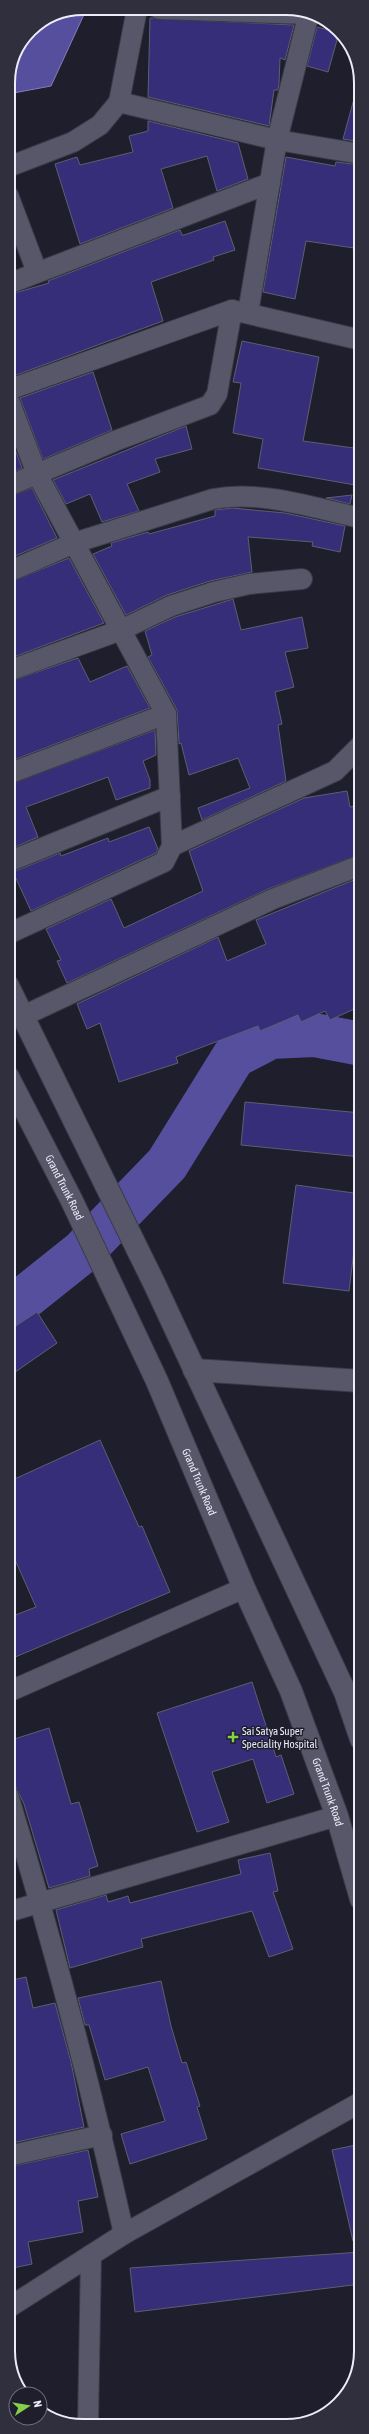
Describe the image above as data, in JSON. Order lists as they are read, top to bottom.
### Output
{
  "streets": {
    "main road": ["Grand Trunk Road"]
  },
  "places": {
    "health": ["Sai Satya Super Speciality Hospital"]
  },
  "north": "right"
}
